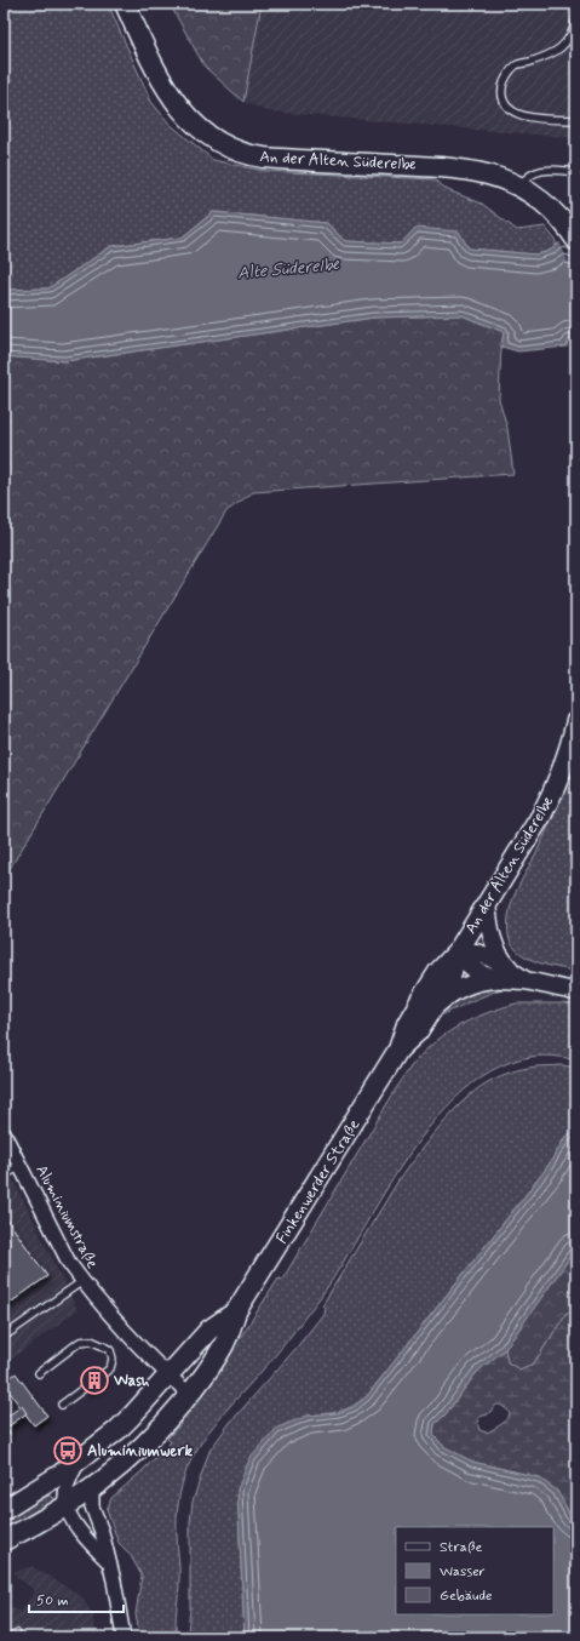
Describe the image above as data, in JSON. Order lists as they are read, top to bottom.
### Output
{
  "streets": {
    "main road": ["An der Alten Süderelbe", "Finkenwerder Straße"],
    "street": ["Aluminiumstraße"]
  },
  "crossings": [
    ["An der Alten Süderelbe", "Finkenwerder Straße"],
    ["Finkenwerder Straße", "Aluminiumstraße"]
  ],
  "water": ["Alte Süderelbe"],
  "places": {
    "building": ["Wash"],
    "bus stop": ["Aluminiumwerk"]
  },
  "legend": ["Straße", "Wasser", "Gebäude"],
  "scale_bar": "50 m"
}
